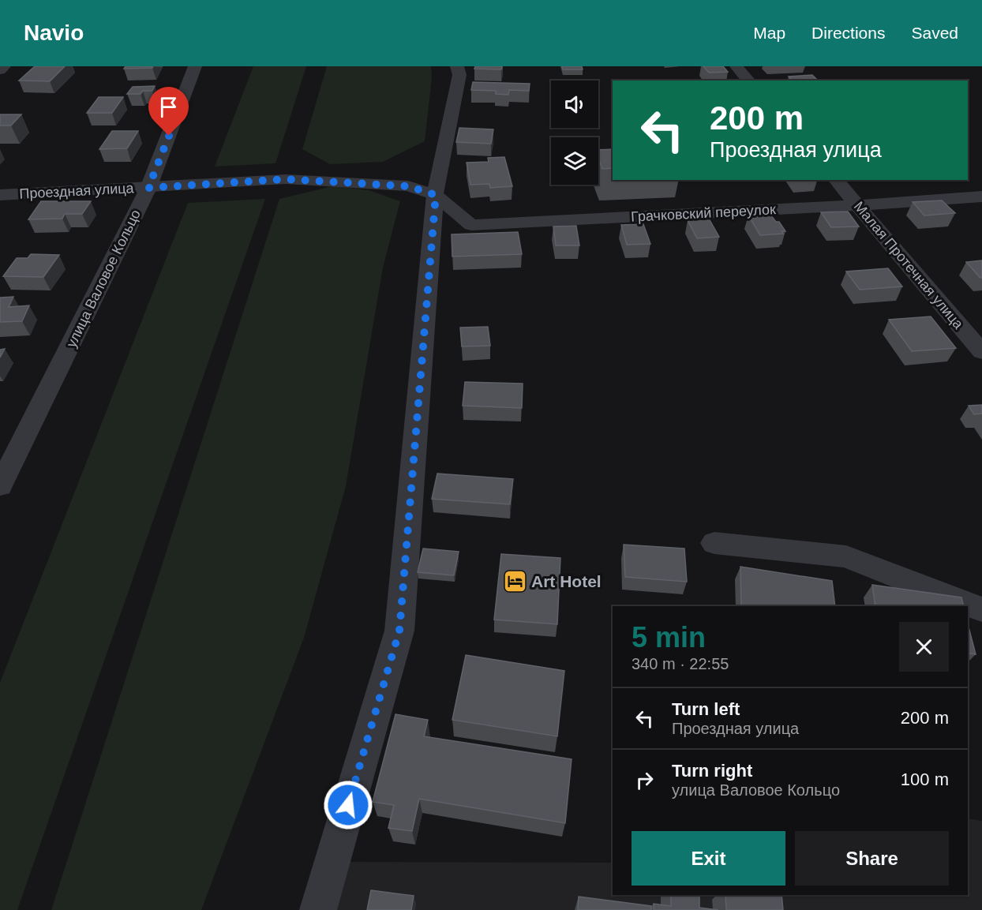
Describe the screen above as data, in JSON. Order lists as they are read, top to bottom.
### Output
{
  "streets": {
    "street": [
      "Проездная улица",
      "Грачковский переулок",
      "Малая Протечная улица",
      "улица Валовое Кольцо"
    ]
  },
  "crossings": [
    ["Проездная улица", "Грачковский переулок"],
    ["Проездная улица", "улица Валовое Кольцо"],
    ["Грачковский переулок", "Малая Протечная улица"]
  ],
  "places": {
    "hotel": ["Art Hotel"]
  },
  "page": {
    "header": "Navio",
    "nav": ["Map", "Directions", "Saved"],
    "turn": ["200 m", "Проездная улица"],
    "heading": ["5 min", "340 m · 22:55"],
    "list": [
      {
        "name": "Turn left",
        "note": "Проездная улица",
        "value": "200 m"
      },
      {
        "name": "Turn right",
        "note": "улица Валовое Кольцо",
        "value": "100 m"
      }
    ],
    "buttons": ["Exit", "Share"]
  }
}
